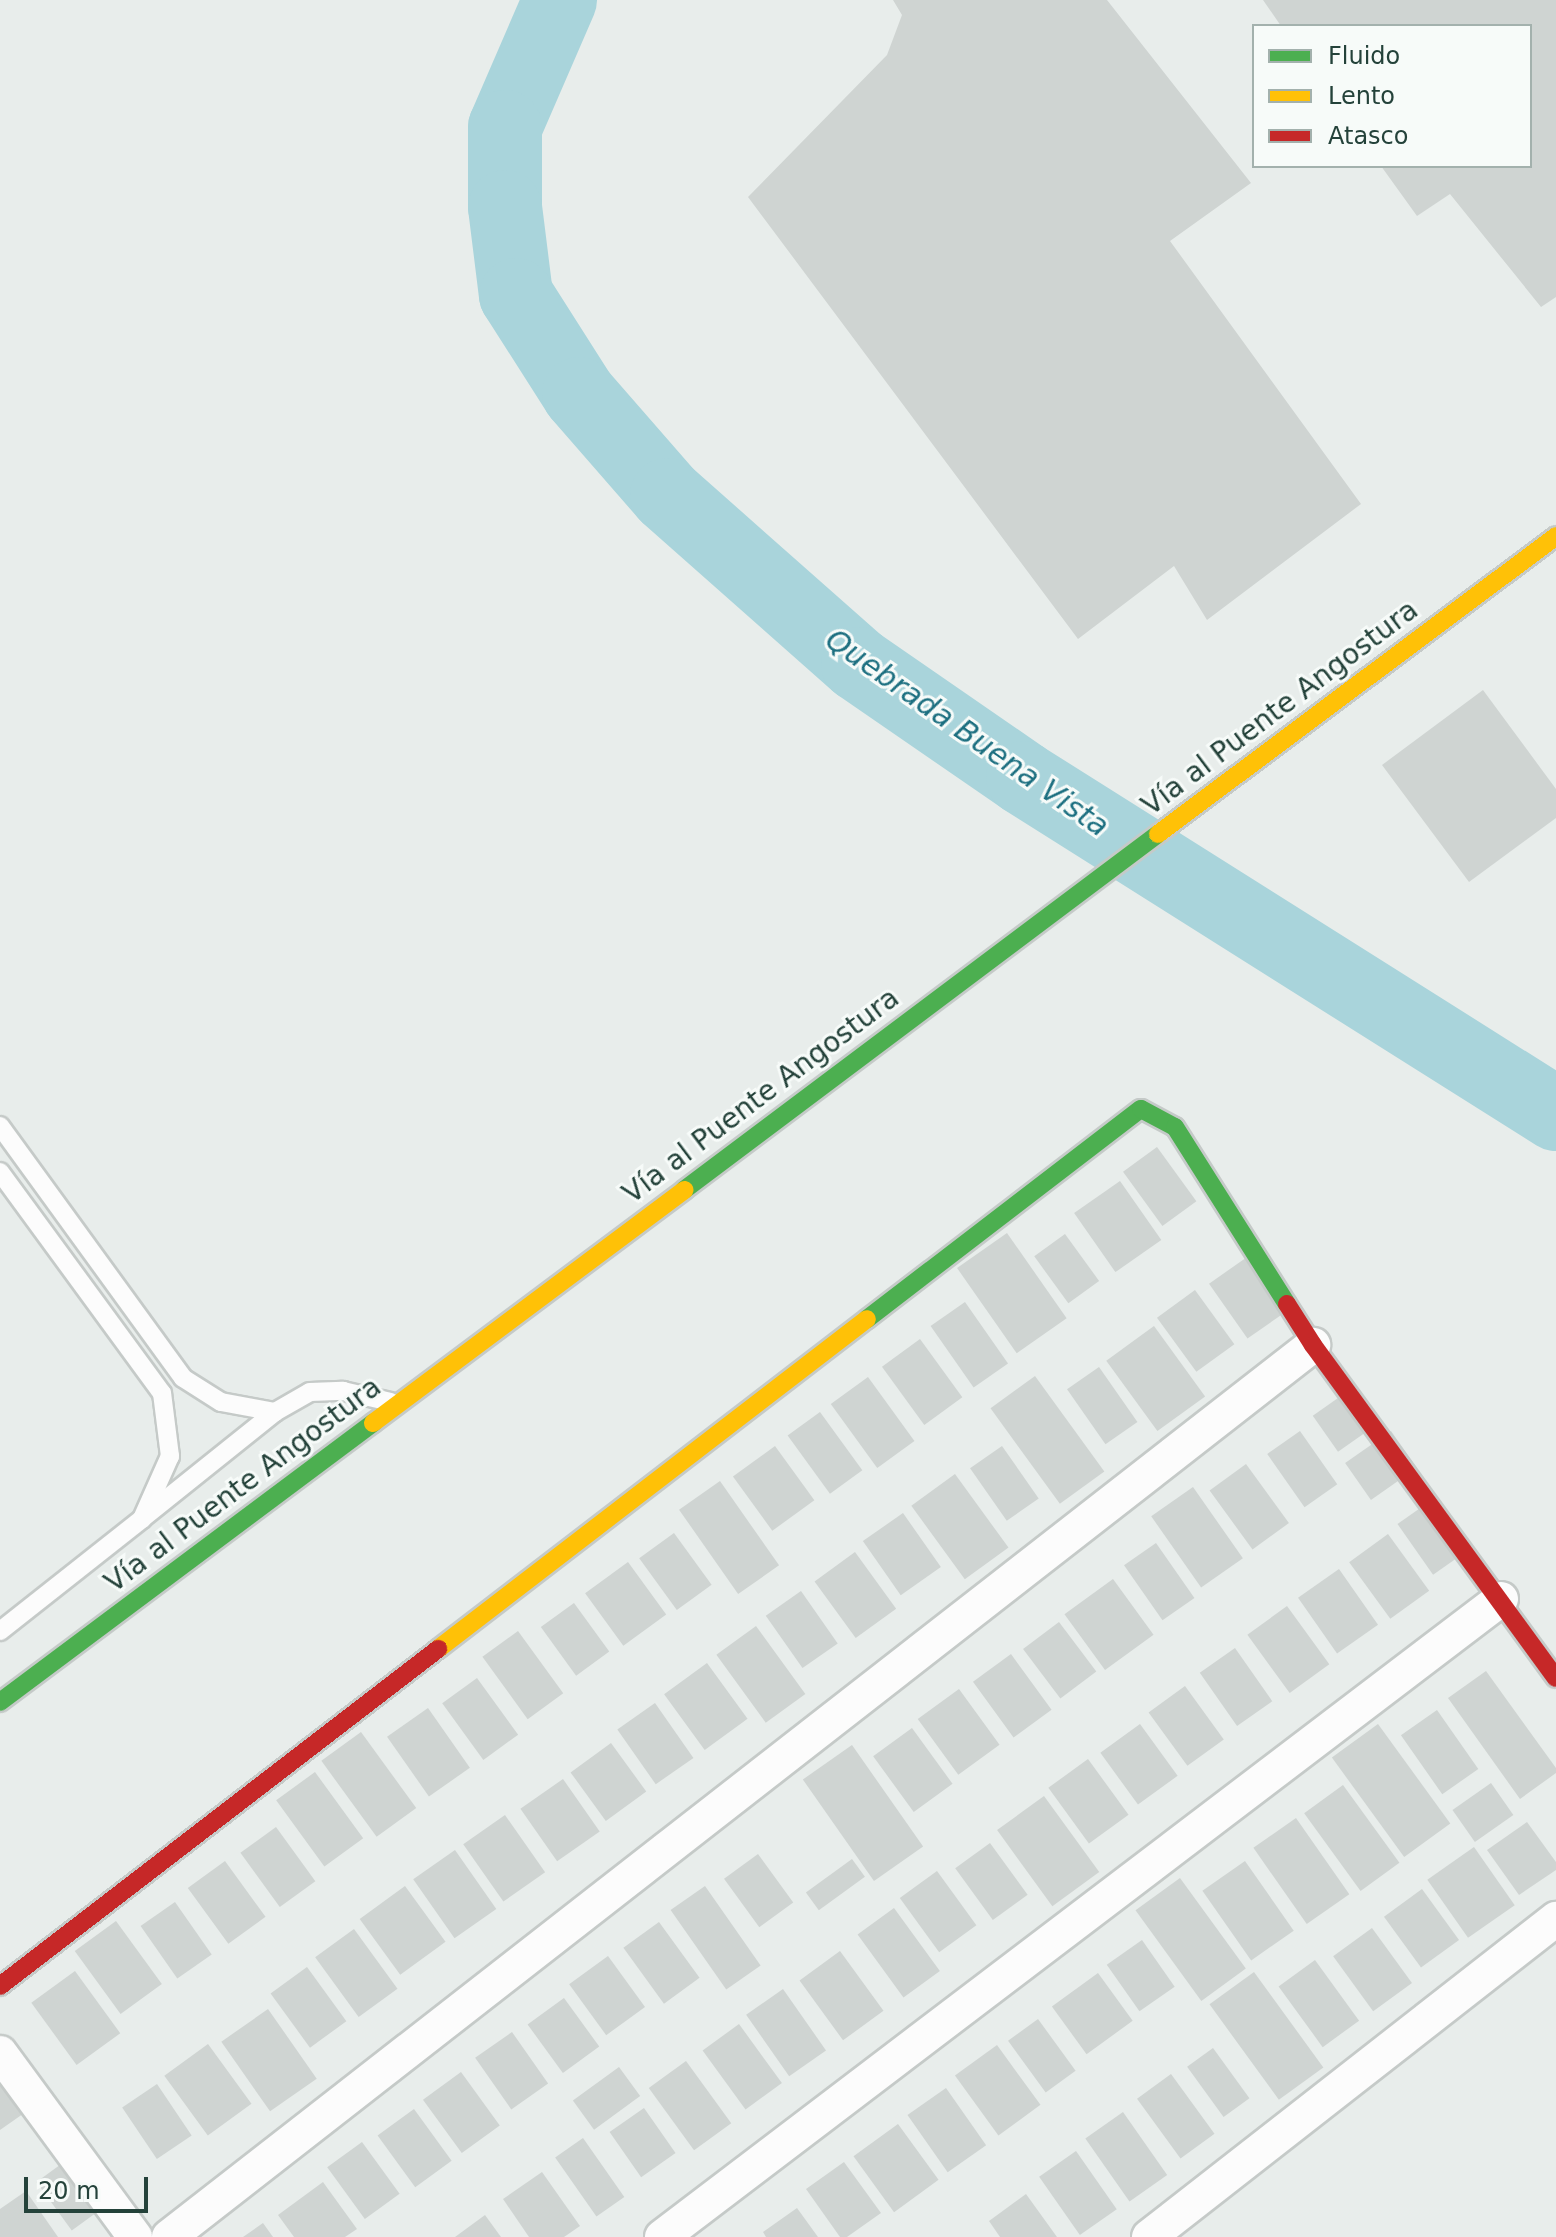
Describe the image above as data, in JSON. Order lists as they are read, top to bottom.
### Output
{
  "streets": {
    "street": ["Vía al Puente Angostura"]
  },
  "water": ["Quebrada Buena Vista"],
  "legend": ["Fluido", "Lento", "Atasco"],
  "scale_bar": "20 m"
}
